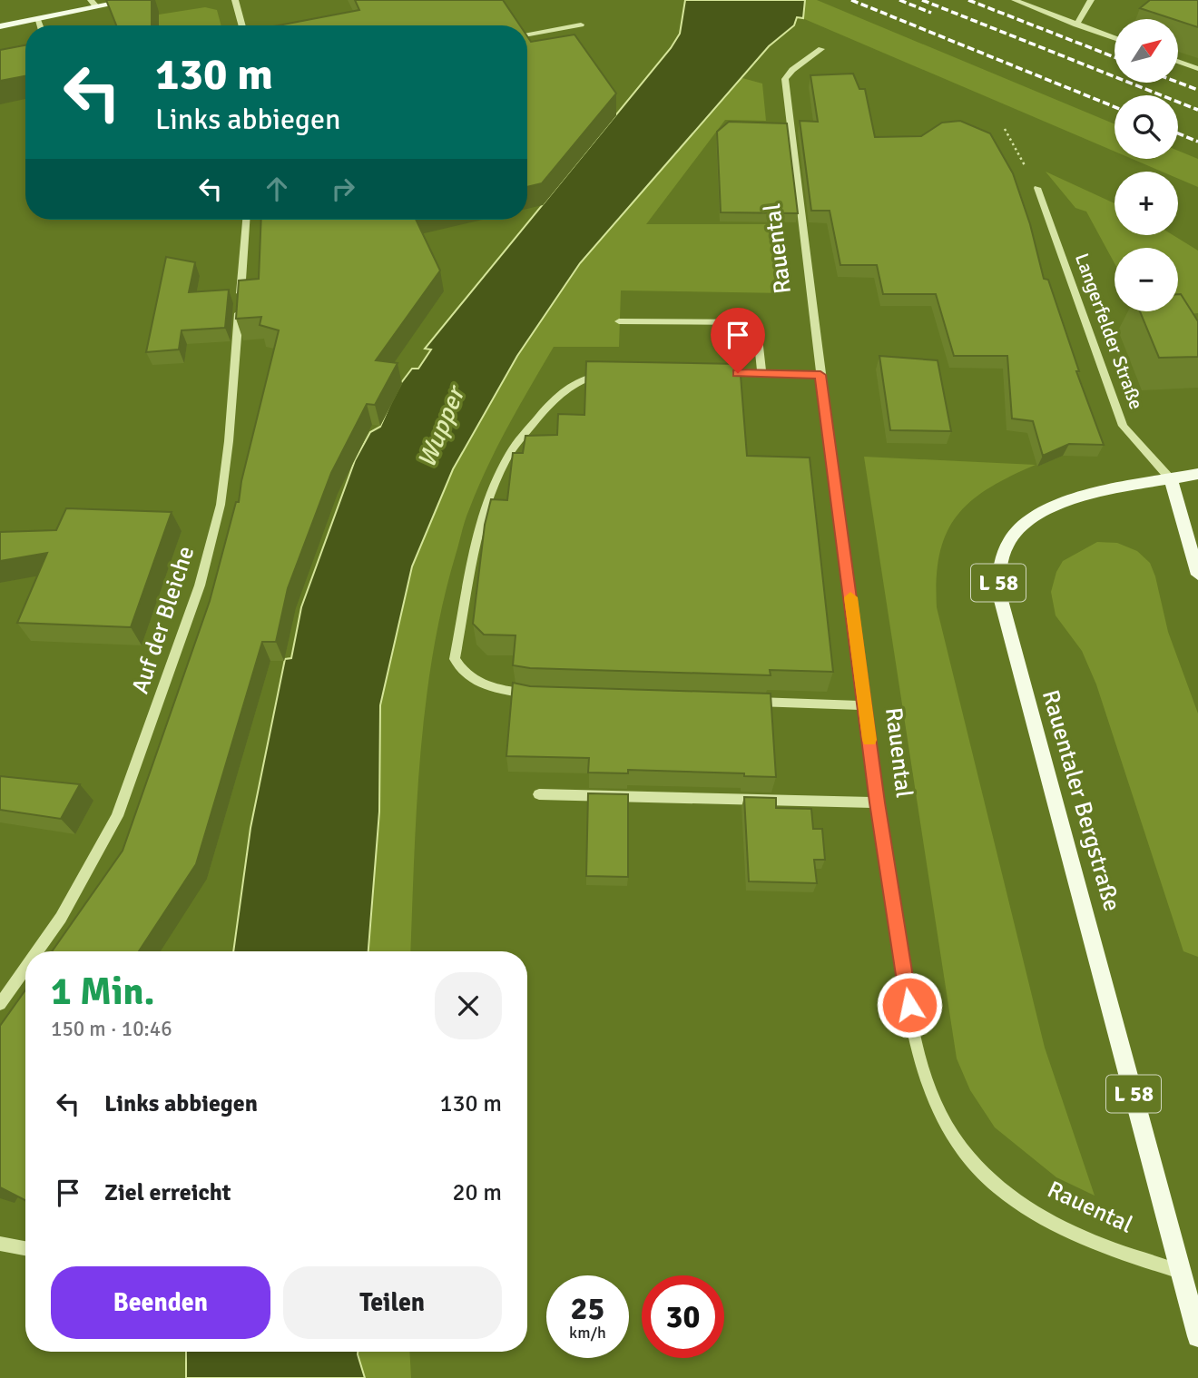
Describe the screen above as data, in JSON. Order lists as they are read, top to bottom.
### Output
{
  "streets": {
    "main road": ["Langerfelder Straße", "L 58", "Rauentaler Bergstraße"],
    "street": ["Rauental", "Auf der Bleiche"]
  },
  "crossings": [
    ["Rauental", "L 58"],
    ["Rauental", "Rauentaler Bergstraße"],
    ["Langerfelder Straße", "Rauentaler Bergstraße"],
    ["L 58", "Rauentaler Bergstraße"]
  ],
  "water": ["Wupper"],
  "north": "top right",
  "page": {
    "map_buttons": ["+", "−"],
    "turn": ["130 m", "Links abbiegen"],
    "heading": ["1 Min.", "150 m · 10:46"],
    "list": [
      {
        "name": "Links abbiegen",
        "value": "130 m"
      },
      {
        "name": "Ziel erreicht",
        "value": "20 m"
      }
    ],
    "buttons": ["Beenden", "Teilen"],
    "speed": "25 km/h",
    "limit": "30"
  }
}
